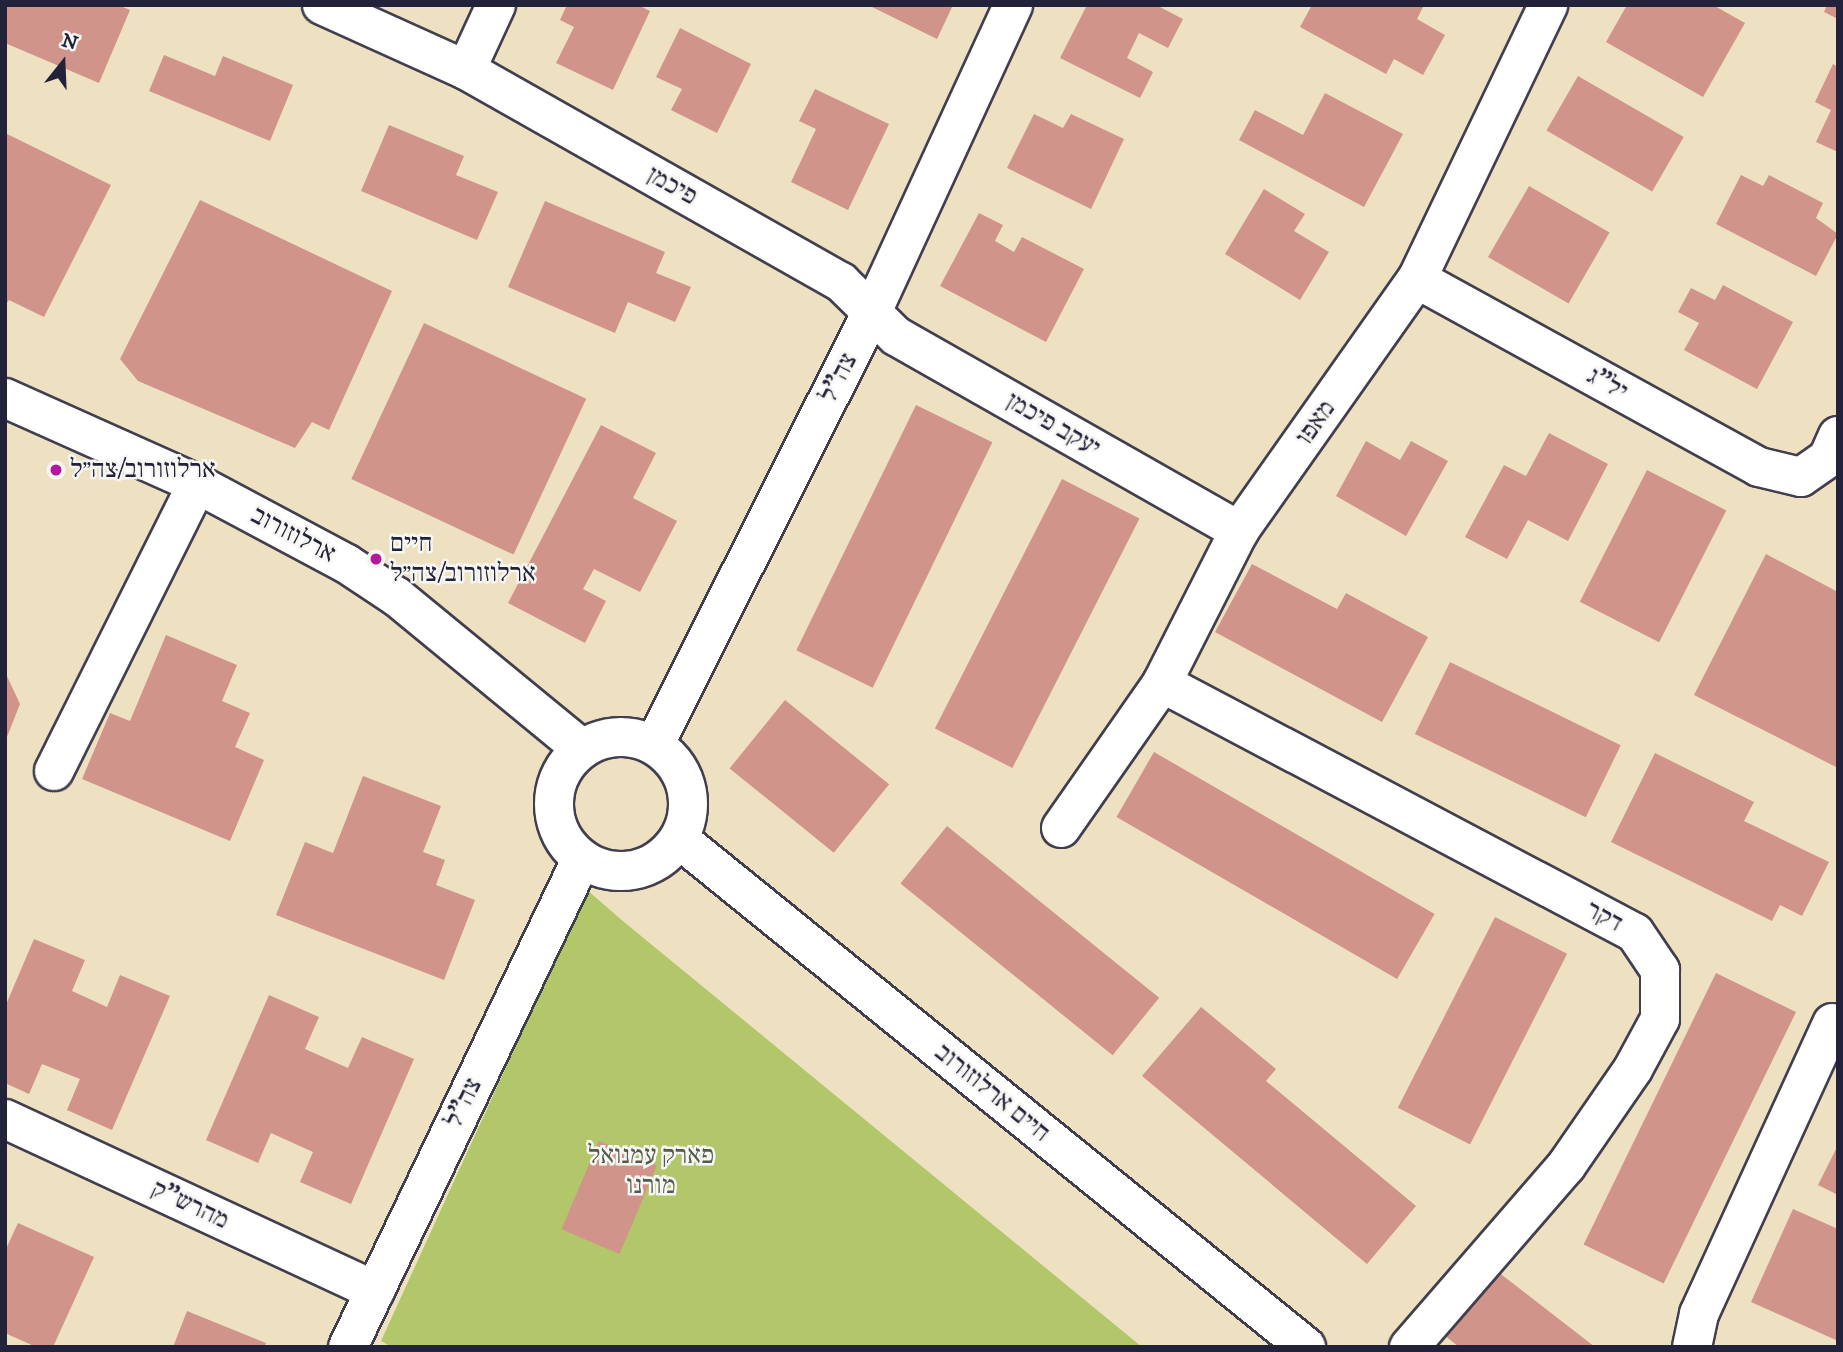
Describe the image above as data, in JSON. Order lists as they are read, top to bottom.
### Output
{
  "streets": {
    "street": [
      "פיכמן",
      "צה\"ל",
      "יל\"ג",
      "מאפו",
      "יעקב פיכמן",
      "ארלוזורוב",
      "דקר",
      "חיים ארלוזורוב",
      "מהרש\"ק"
    ]
  },
  "crossings": [
    ["פיכמן", "צה\"ל"],
    ["פיכמן", "יעקב פיכמן"],
    ["צה\"ל", "יעקב פיכמן"],
    ["צה\"ל", "ארלוזורוב"],
    ["צה\"ל", "חיים ארלוזורוב"],
    ["צה\"ל", "מהרש\"ק"],
    ["יל\"ג", "מאפו"],
    ["מאפו", "יעקב פיכמן"],
    ["מאפו", "דקר"],
    ["ארלוזורוב", "חיים ארלוזורוב"]
  ],
  "parks": ["פארק עמנואל מורנו"],
  "places": ["ארלוזורוב/צה״ל", "חיים ארלוזורוב/צה״ל"],
  "north": "top"
}
